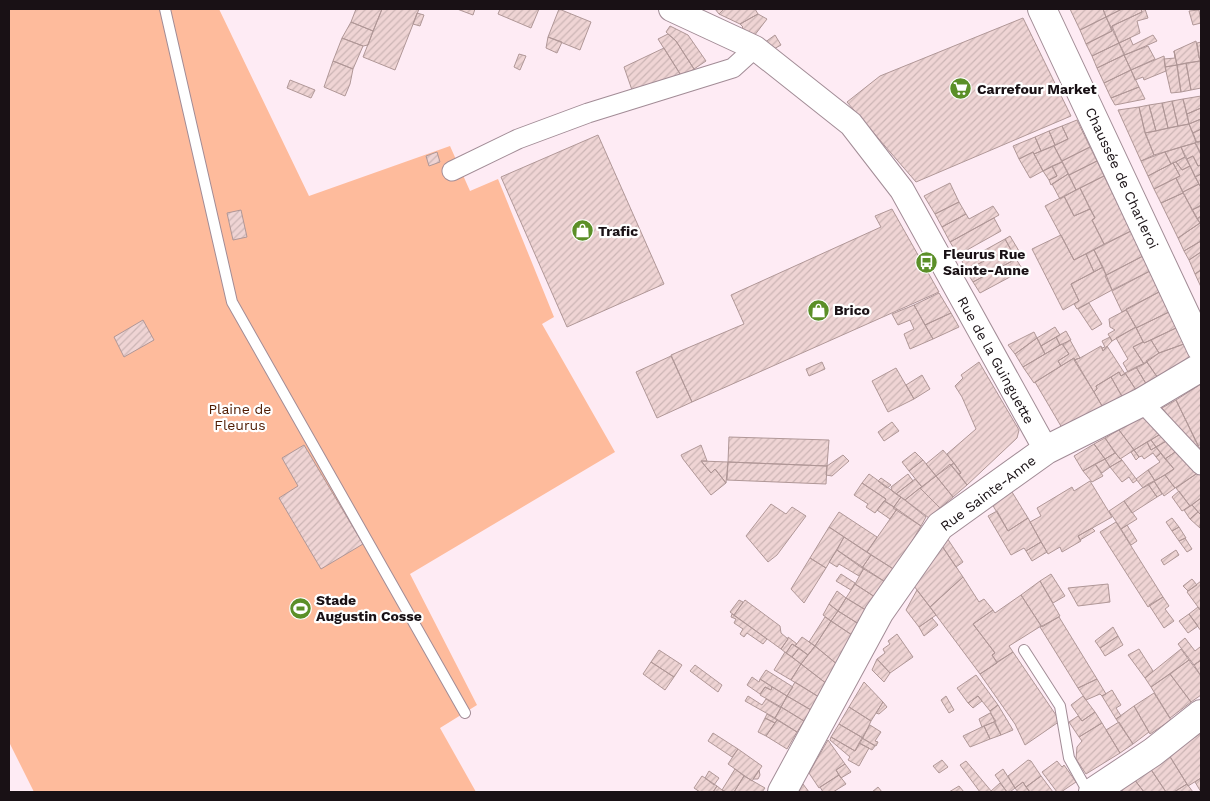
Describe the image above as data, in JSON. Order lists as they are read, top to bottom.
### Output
{
  "streets": {
    "main road": ["Chaussée de Charleroi", "Rue Sainte-Anne"],
    "street": ["Rue de la Guinguette"]
  },
  "crossings": [
    ["Rue de la Guinguette", "Rue Sainte-Anne"]
  ],
  "parks": ["Plaine de Fleurus"],
  "places": {
    "supermarket": ["Carrefour Market"],
    "shop": ["Trafic", "Brico"],
    "bus stop": ["Fleurus Rue Sainte-Anne"],
    "sports": ["Stade Augustin Cosse"]
  }
}
